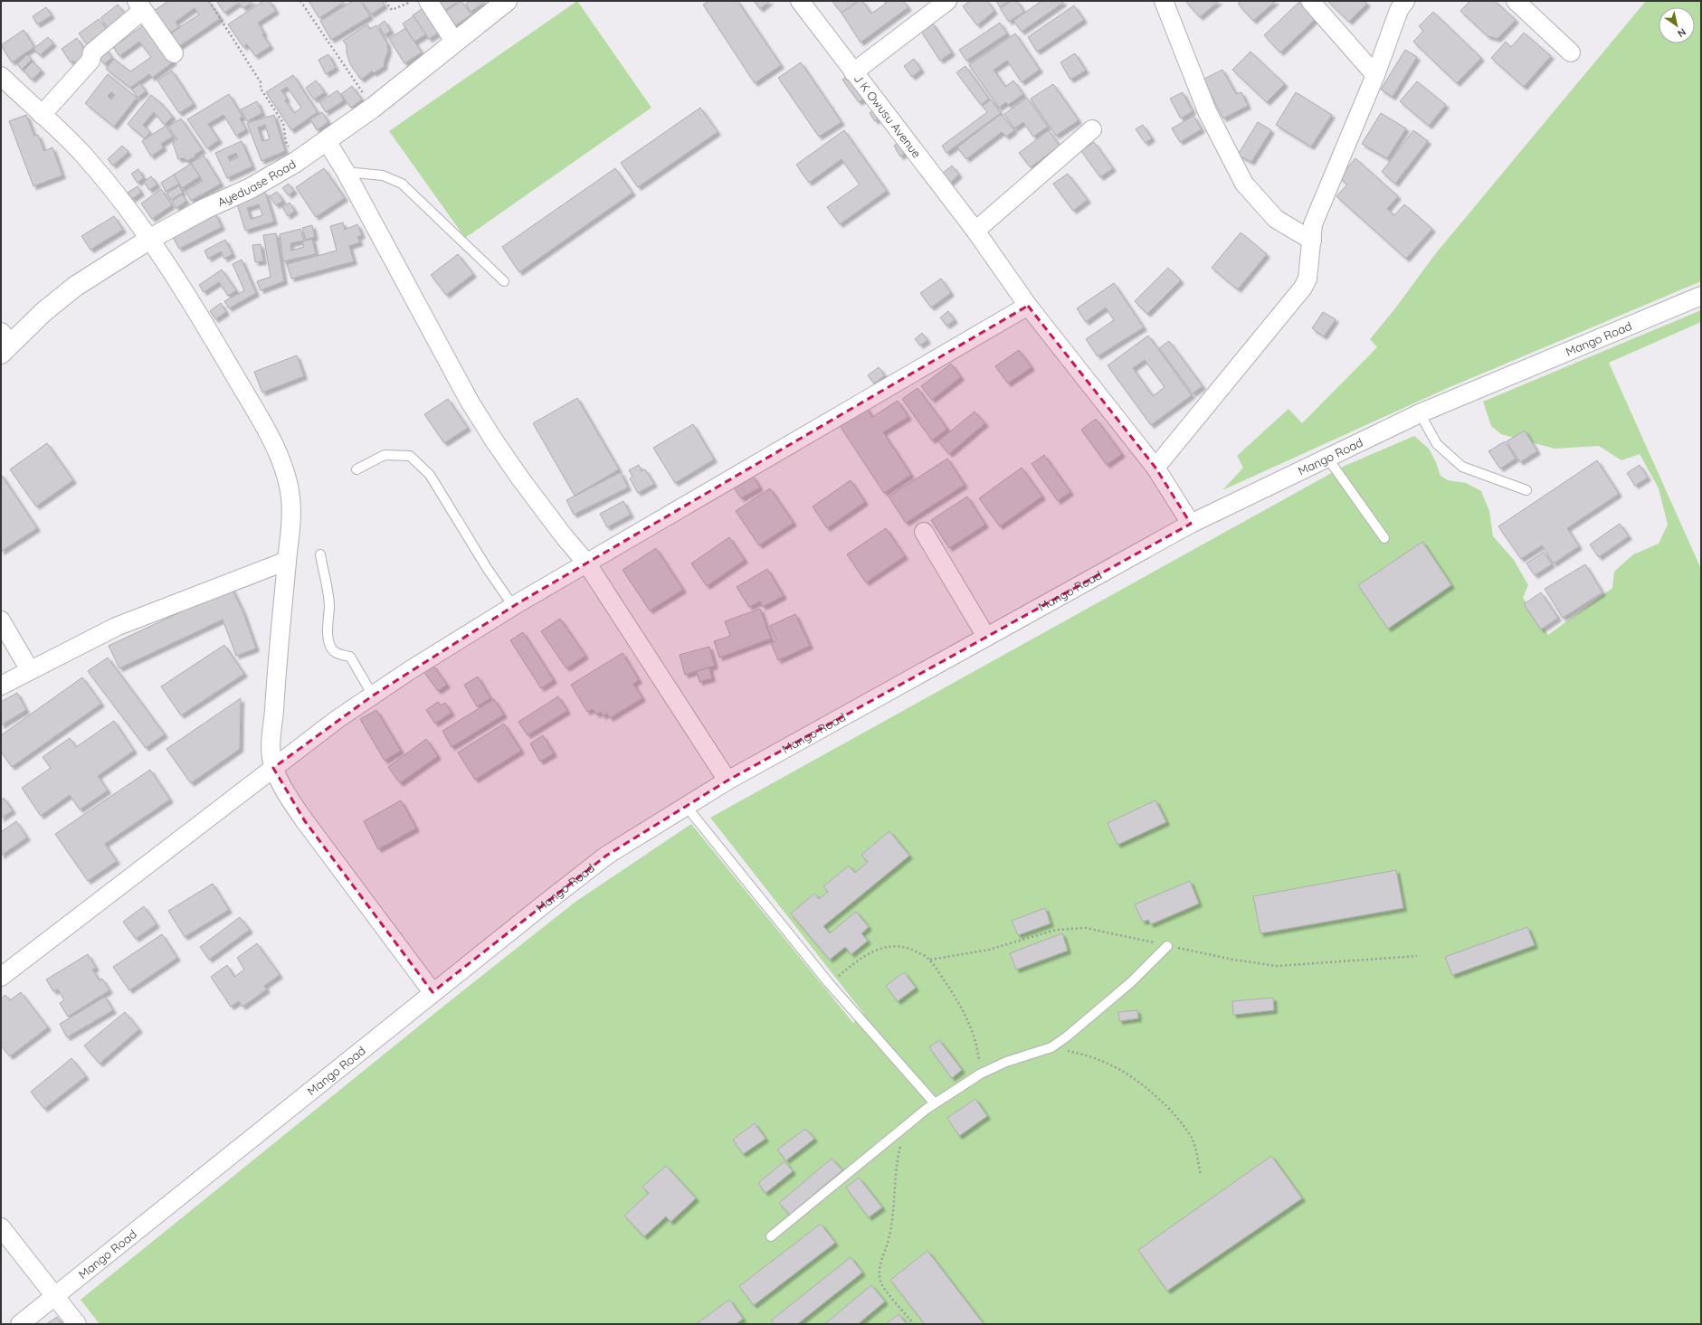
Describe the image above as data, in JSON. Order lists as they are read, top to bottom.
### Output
{
  "streets": {
    "street": ["J K Owusu Avenue", "Ayeduase Road", "Mango Road"]
  },
  "crossings": [
    ["J K Owusu Avenue", "Mango Road"]
  ],
  "north": "bottom right"
}
